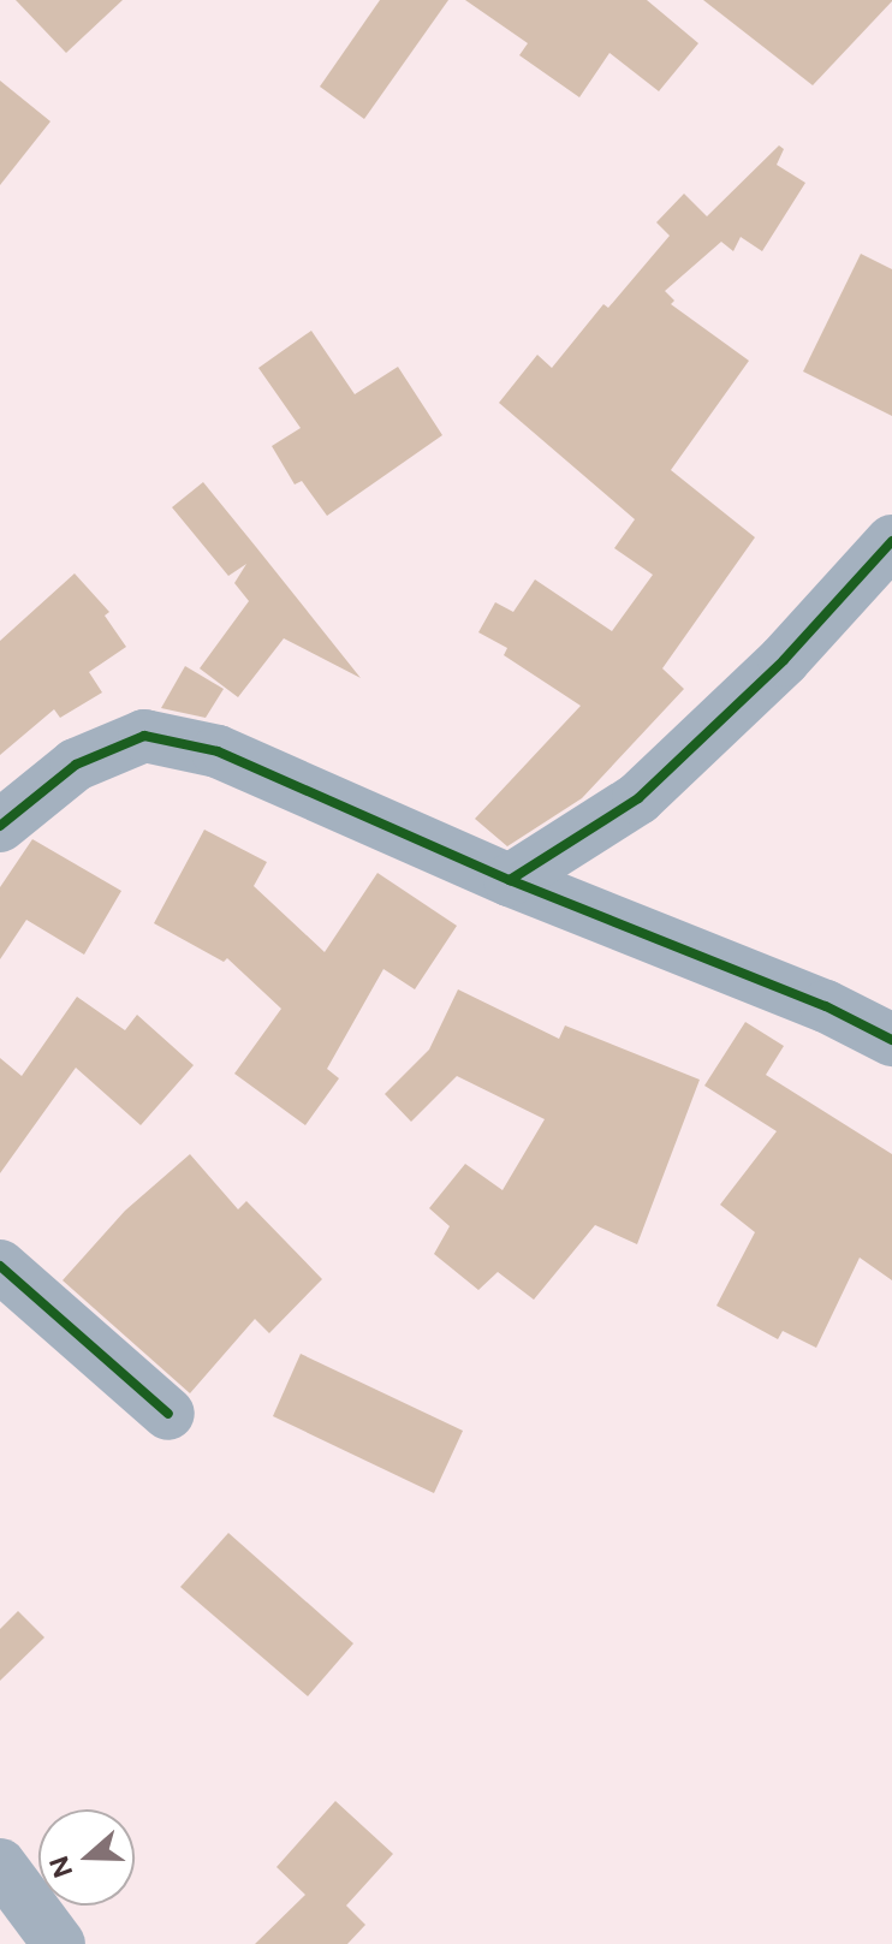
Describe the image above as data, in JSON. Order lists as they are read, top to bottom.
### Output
{
  "north": "left"
}
